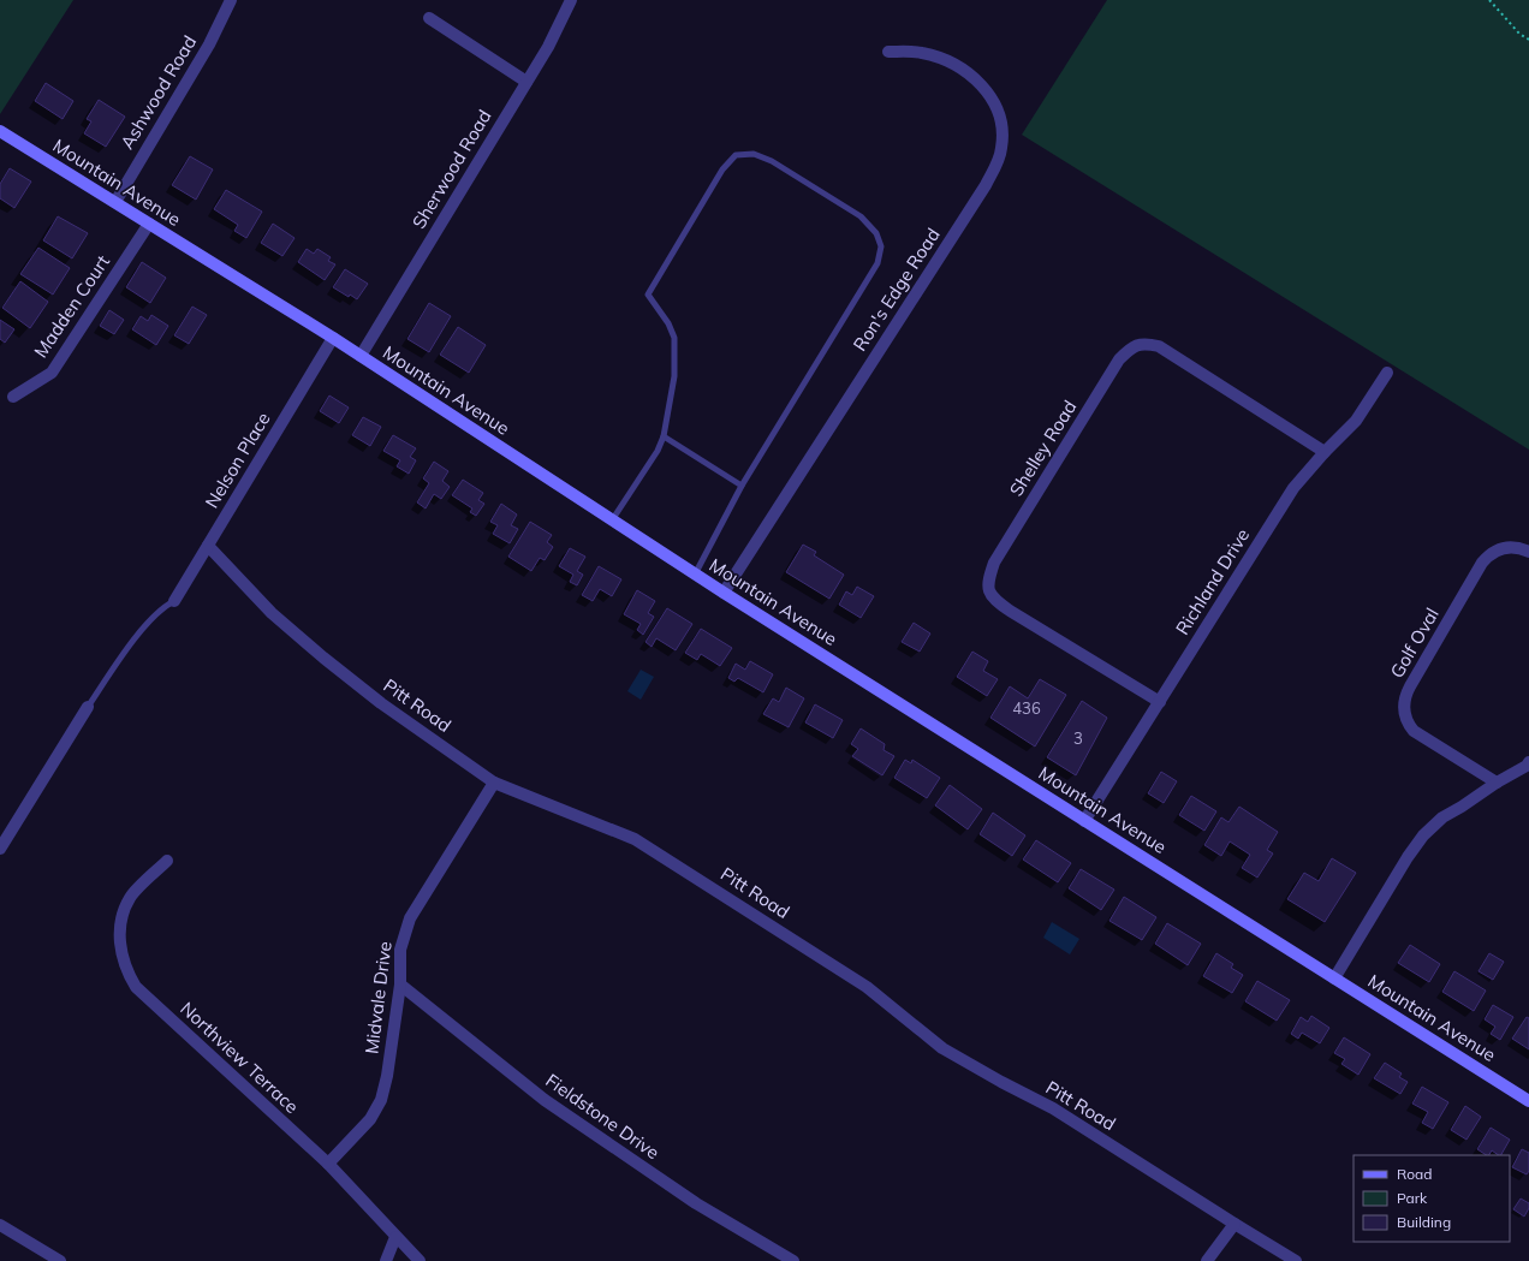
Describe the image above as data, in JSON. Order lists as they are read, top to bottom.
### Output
{
  "streets": {
    "street": [
      "Ashwood Road",
      "Sherwood Road",
      "Mountain Avenue",
      "Ron's Edge Road",
      "Madden Court",
      "Shelley Road",
      "Nelson Place",
      "Richland Drive",
      "Golf Oval",
      "Pitt Road",
      "Midvale Drive",
      "Northview Terrace",
      "Fieldstone Drive"
    ]
  },
  "crossings": [
    ["Ashwood Road", "Mountain Avenue"],
    ["Sherwood Road", "Mountain Avenue"],
    ["Mountain Avenue", "Ron's Edge Road"],
    ["Mountain Avenue", "Madden Court"],
    ["Mountain Avenue", "Nelson Place"],
    ["Mountain Avenue", "Richland Drive"],
    ["Shelley Road", "Richland Drive"],
    ["Nelson Place", "Pitt Road"],
    ["Pitt Road", "Midvale Drive"],
    ["Midvale Drive", "Northview Terrace"],
    ["Midvale Drive", "Fieldstone Drive"]
  ],
  "house_numbers": ["436", "3"],
  "legend": ["Road", "Park", "Building"]
}
